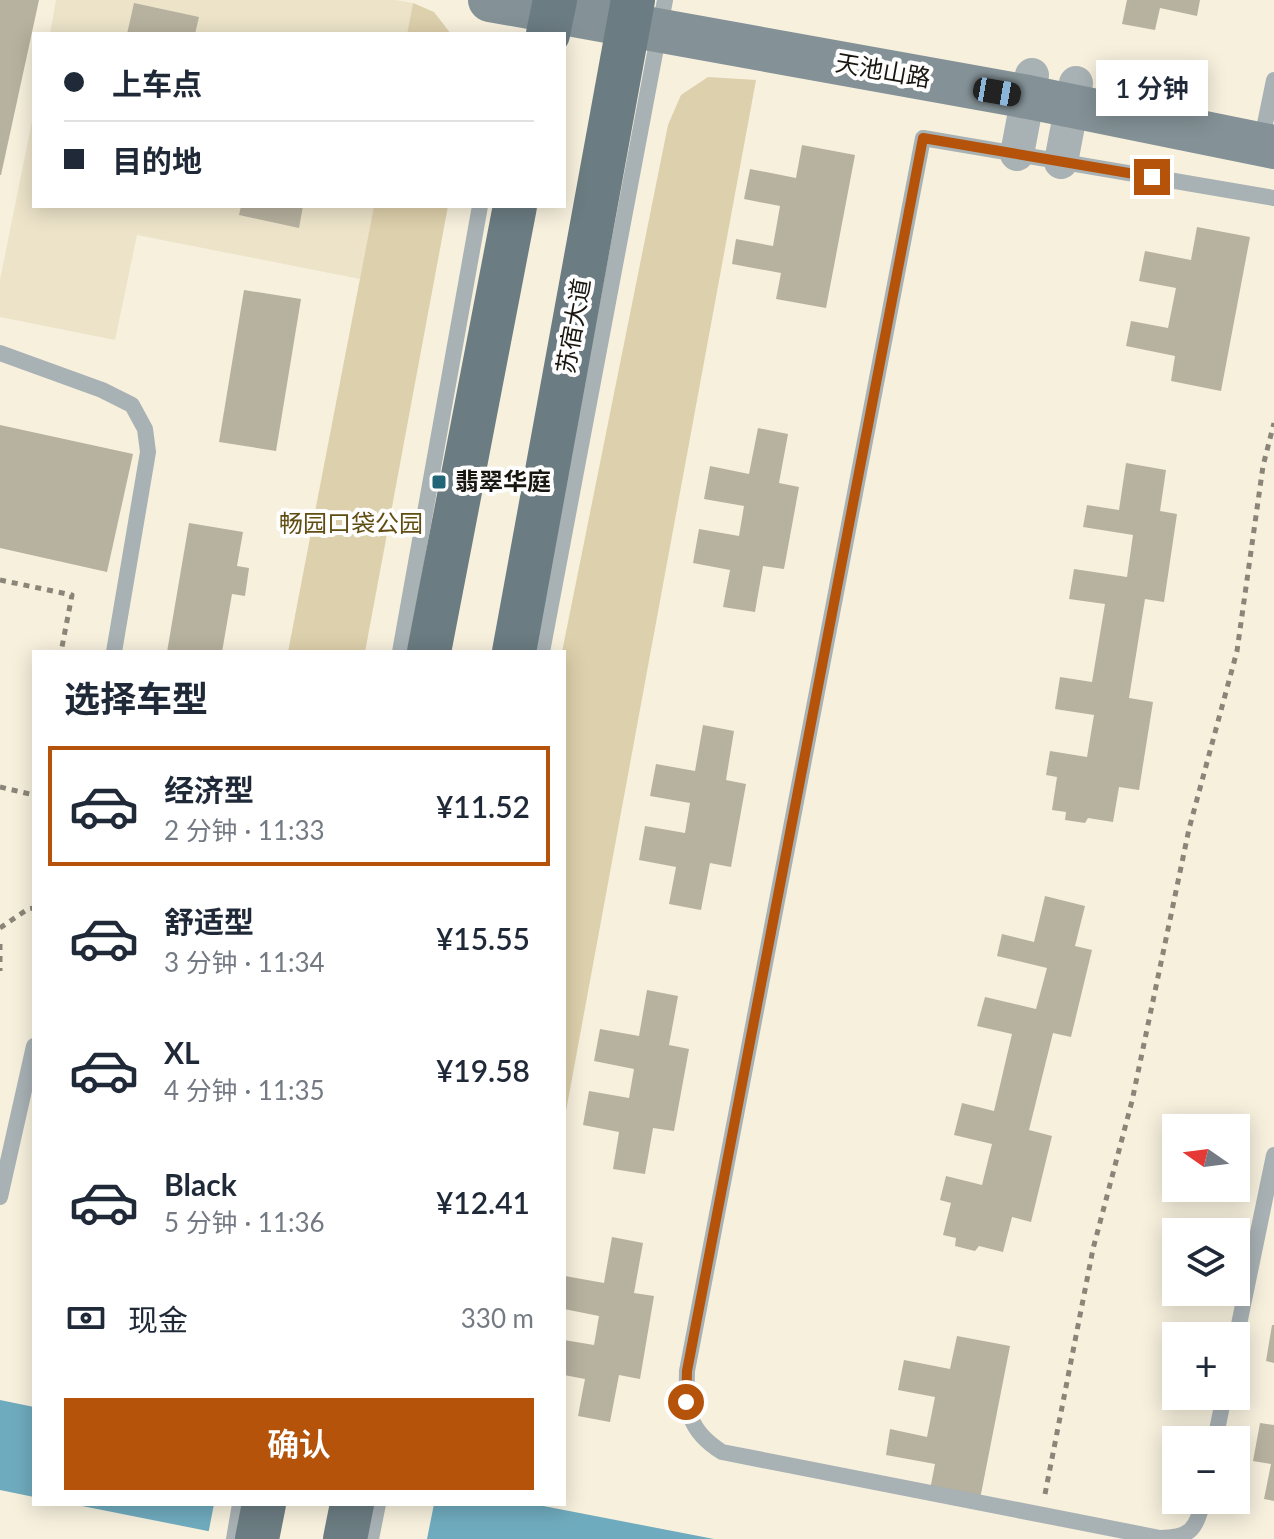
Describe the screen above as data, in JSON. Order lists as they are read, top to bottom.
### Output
{
  "streets": {
    "main road": ["苏宿大道"],
    "street": ["天池山路"]
  },
  "crossings": [
    ["天池山路", "苏宿大道"]
  ],
  "parks": ["畅园口袋公园"],
  "places": {
    "transit": ["翡翠华庭"]
  },
  "north": "left",
  "page": {
    "banner": ["上车点", "目的地"],
    "bubble": "1 分钟",
    "heading": "选择车型",
    "list": [
      {
        "name": "经济型",
        "note": "2 分钟 · 11:33",
        "value": "¥11.52"
      },
      {
        "name": "舒适型",
        "note": "3 分钟 · 11:34",
        "value": "¥15.55"
      },
      {
        "name": "XL",
        "note": "4 分钟 · 11:35",
        "value": "¥19.58"
      },
      {
        "name": "Black",
        "note": "5 分钟 · 11:36",
        "value": "¥12.41"
      }
    ],
    "map_buttons": ["+", "−"],
    "pay": ["现金", "330 m"],
    "buttons": "确认"
  }
}
